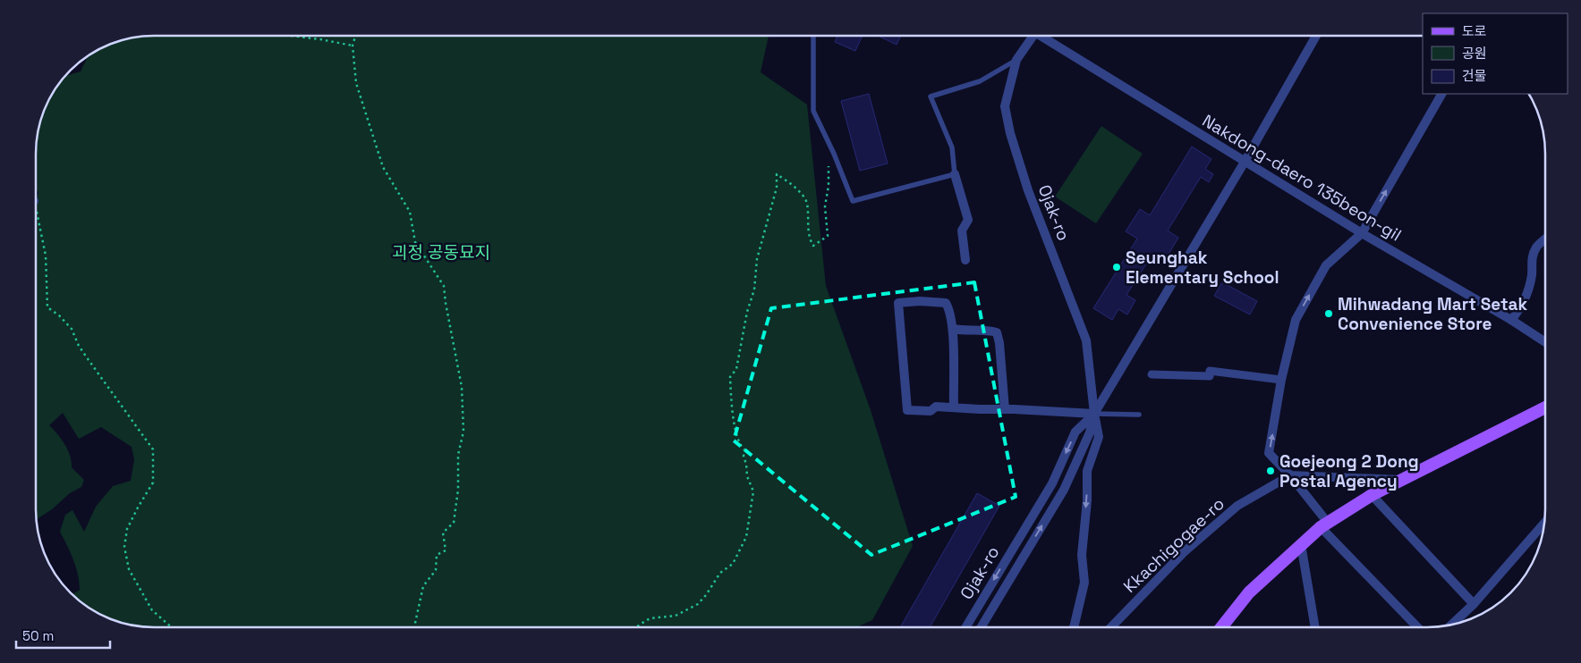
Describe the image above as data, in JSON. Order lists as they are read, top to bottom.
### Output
{
  "streets": {
    "street": ["Nakdong-daero 135beon-gil", "Ojak-ro", "Kkachigogae-ro"]
  },
  "parks": ["괴정 공동묘지"],
  "places": ["Seunghak Elementary School", "Mihwadang Mart Setak Convenience Store", "Goejeong 2 Dong Postal Agency"],
  "legend": ["도로", "공원", "건물"],
  "scale_bar": "50 m"
}
